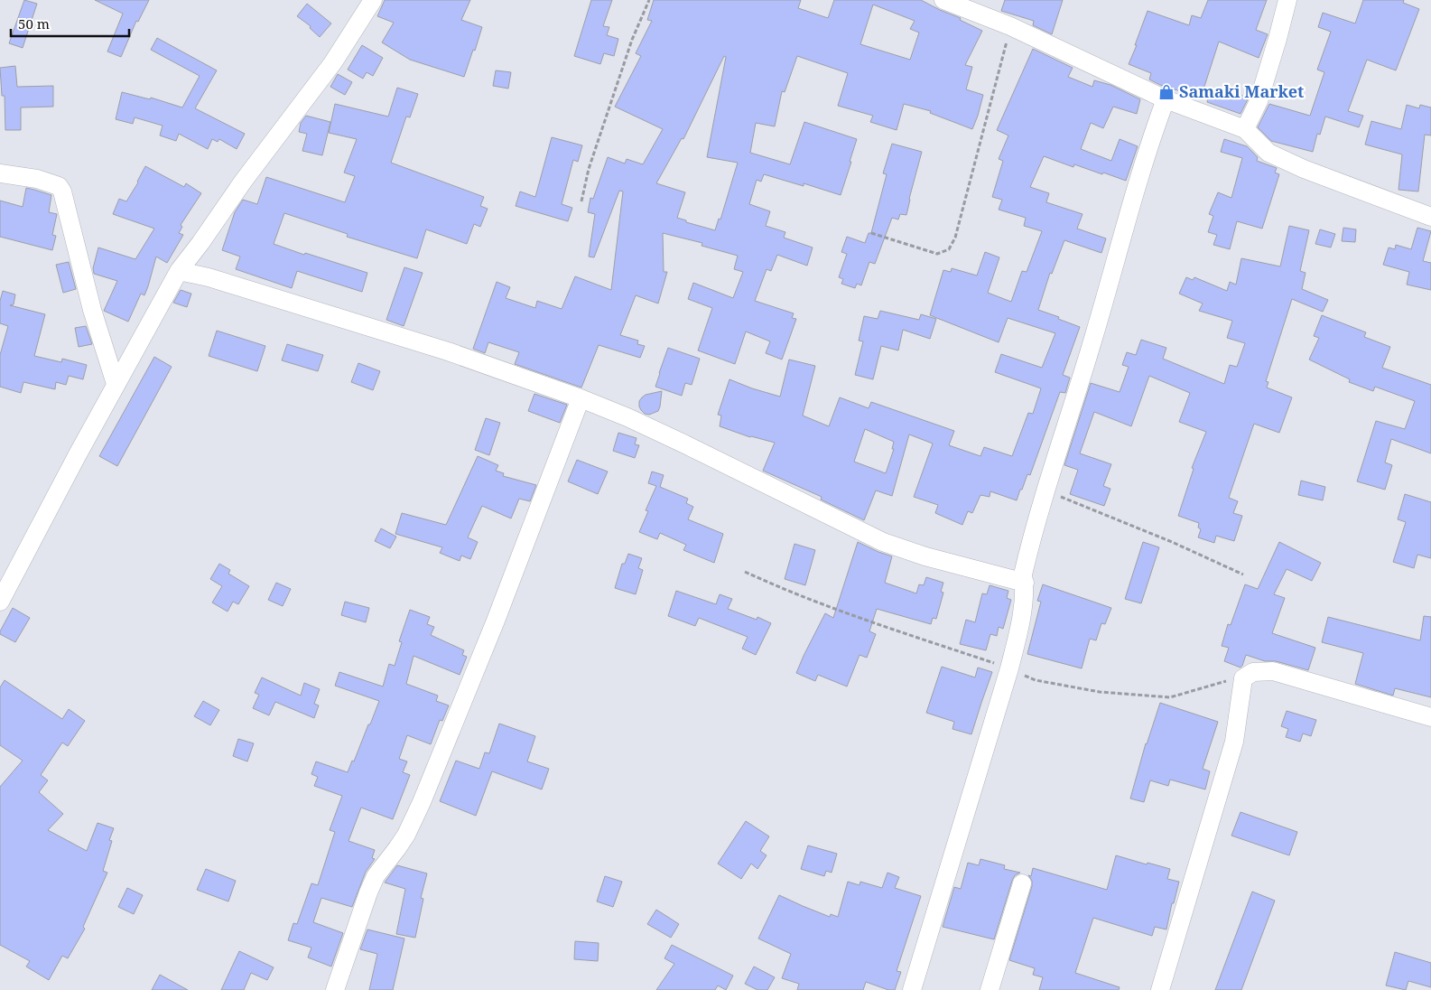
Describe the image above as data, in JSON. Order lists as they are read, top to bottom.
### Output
{
  "places": {
    "shop": ["Samaki Market"]
  },
  "scale_bar": "50 m"
}
